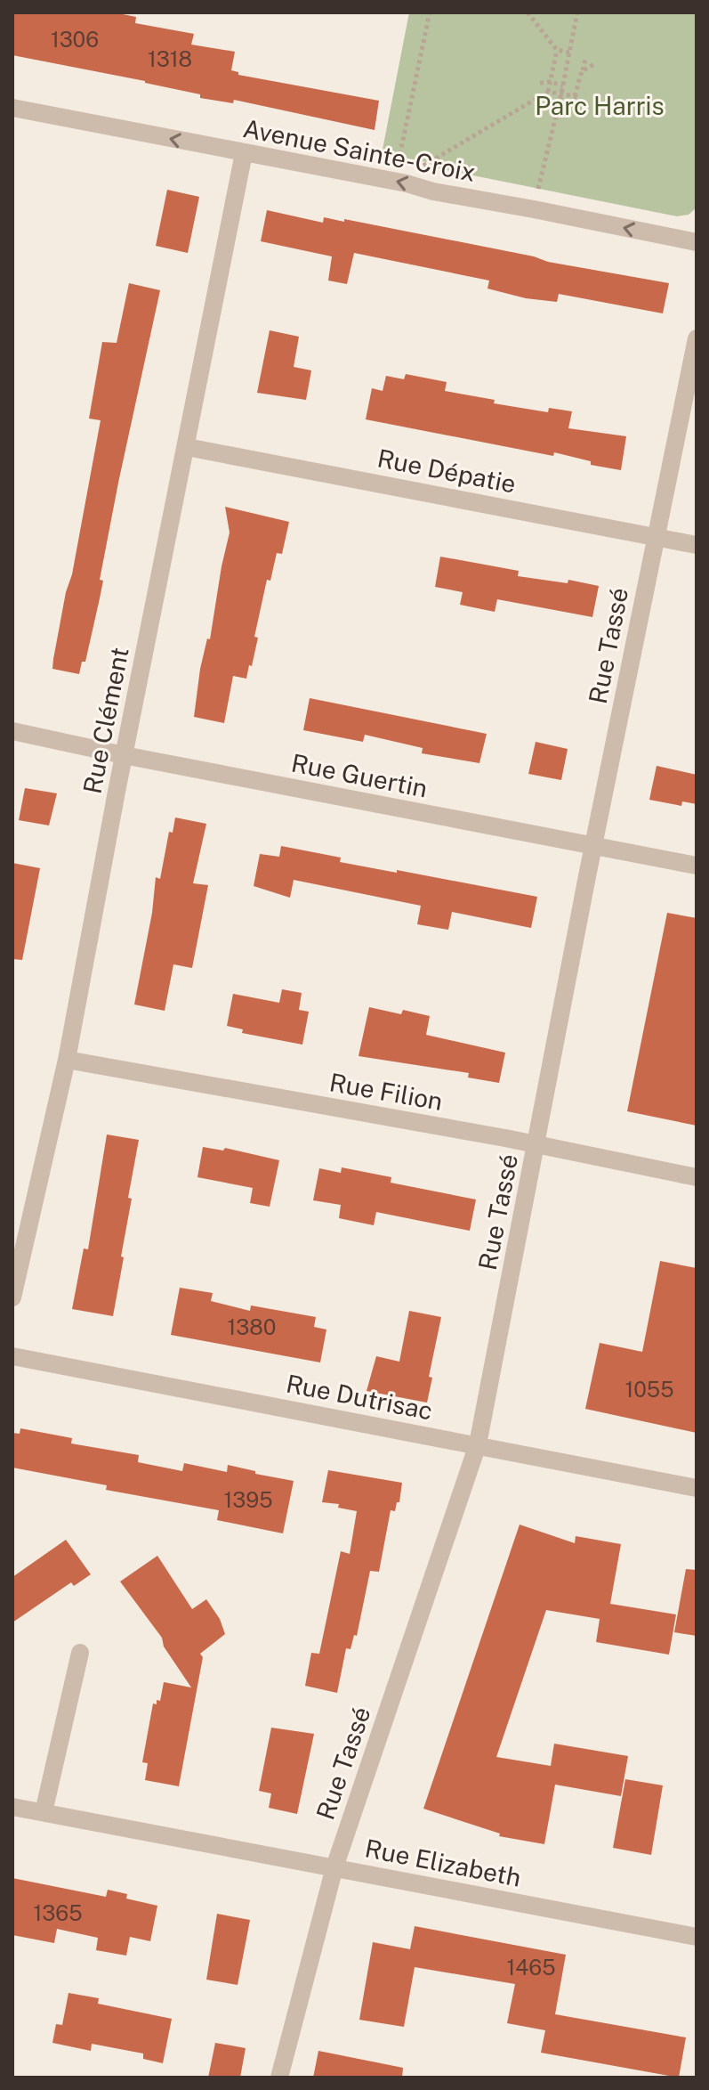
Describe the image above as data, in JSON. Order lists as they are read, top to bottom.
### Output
{
  "streets": {
    "street": [
      "Avenue Sainte-Croix",
      "Rue Dépatie",
      "Rue Tassé",
      "Rue Clément",
      "Rue Guertin",
      "Rue Filion",
      "Rue Dutrisac",
      "Rue Elizabeth"
    ]
  },
  "crossings": [
    ["Avenue Sainte-Croix", "Rue Clément"],
    ["Rue Dépatie", "Rue Tassé"],
    ["Rue Dépatie", "Rue Clément"],
    ["Rue Tassé", "Rue Guertin"],
    ["Rue Tassé", "Rue Filion"],
    ["Rue Tassé", "Rue Dutrisac"],
    ["Rue Tassé", "Rue Elizabeth"],
    ["Rue Clément", "Rue Guertin"],
    ["Rue Clément", "Rue Filion"]
  ],
  "one_way": ["Avenue Sainte-Croix"],
  "parks": ["Parc Harris"],
  "house_numbers": [
    "1306",
    "1318",
    "1380",
    "1055",
    "1395",
    "1365",
    "1465"
  ]
}
